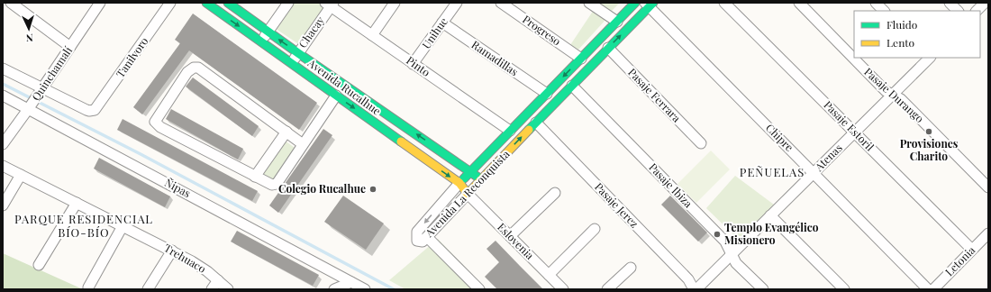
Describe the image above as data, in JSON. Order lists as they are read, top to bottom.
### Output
{
  "streets": {
    "street": [
      "Progreso",
      "Chacay",
      "Unihue",
      "Tanilvoro",
      "Ramadillas",
      "Pinto",
      "Quinchamalí",
      "Avenida Rucalhue",
      "Pasaje Ferrara",
      "Pasaje Durango",
      "Pasaje Estoril",
      "Chipre",
      "Atenas",
      "Pasaje Ibiza",
      "Ñipas",
      "Avenida La Reconquista",
      "Pasaje Jerez",
      "Eslovenia",
      "Trehuaco",
      "Letonia"
    ]
  },
  "crossings": [
    ["Progreso", "Avenida La Reconquista"],
    ["Chacay", "Pinto"],
    ["Chacay", "Avenida Rucalhue"],
    ["Unihue", "Ramadillas"],
    ["Unihue", "Pinto"],
    ["Tanilvoro", "Quinchamalí"],
    ["Ramadillas", "Avenida La Reconquista"],
    ["Pinto", "Avenida La Reconquista"],
    ["Quinchamalí", "Ñipas"],
    ["Avenida Rucalhue", "Avenida La Reconquista"],
    ["Avenida Rucalhue", "Eslovenia"],
    ["Pasaje Ferrara", "Avenida La Reconquista"],
    ["Pasaje Durango", "Atenas"],
    ["Pasaje Estoril", "Atenas"],
    ["Pasaje Estoril", "Letonia"],
    ["Chipre", "Atenas"],
    ["Chipre", "Avenida La Reconquista"],
    ["Atenas", "Pasaje Ibiza"],
    ["Atenas", "Pasaje Jerez"],
    ["Pasaje Ibiza", "Avenida La Reconquista"],
    ["Avenida La Reconquista", "Pasaje Jerez"],
    ["Avenida La Reconquista", "Eslovenia"]
  ],
  "districts": ["PEÑUELAS", "PARQUE RESIDENCIAL BÍO-BÍO"],
  "places": ["Provisiones Charito", "Colegio Rucalhue", "Templo Evangélico Misionero"],
  "legend": ["Fluido", "Lento"],
  "north": "bottom"
}
